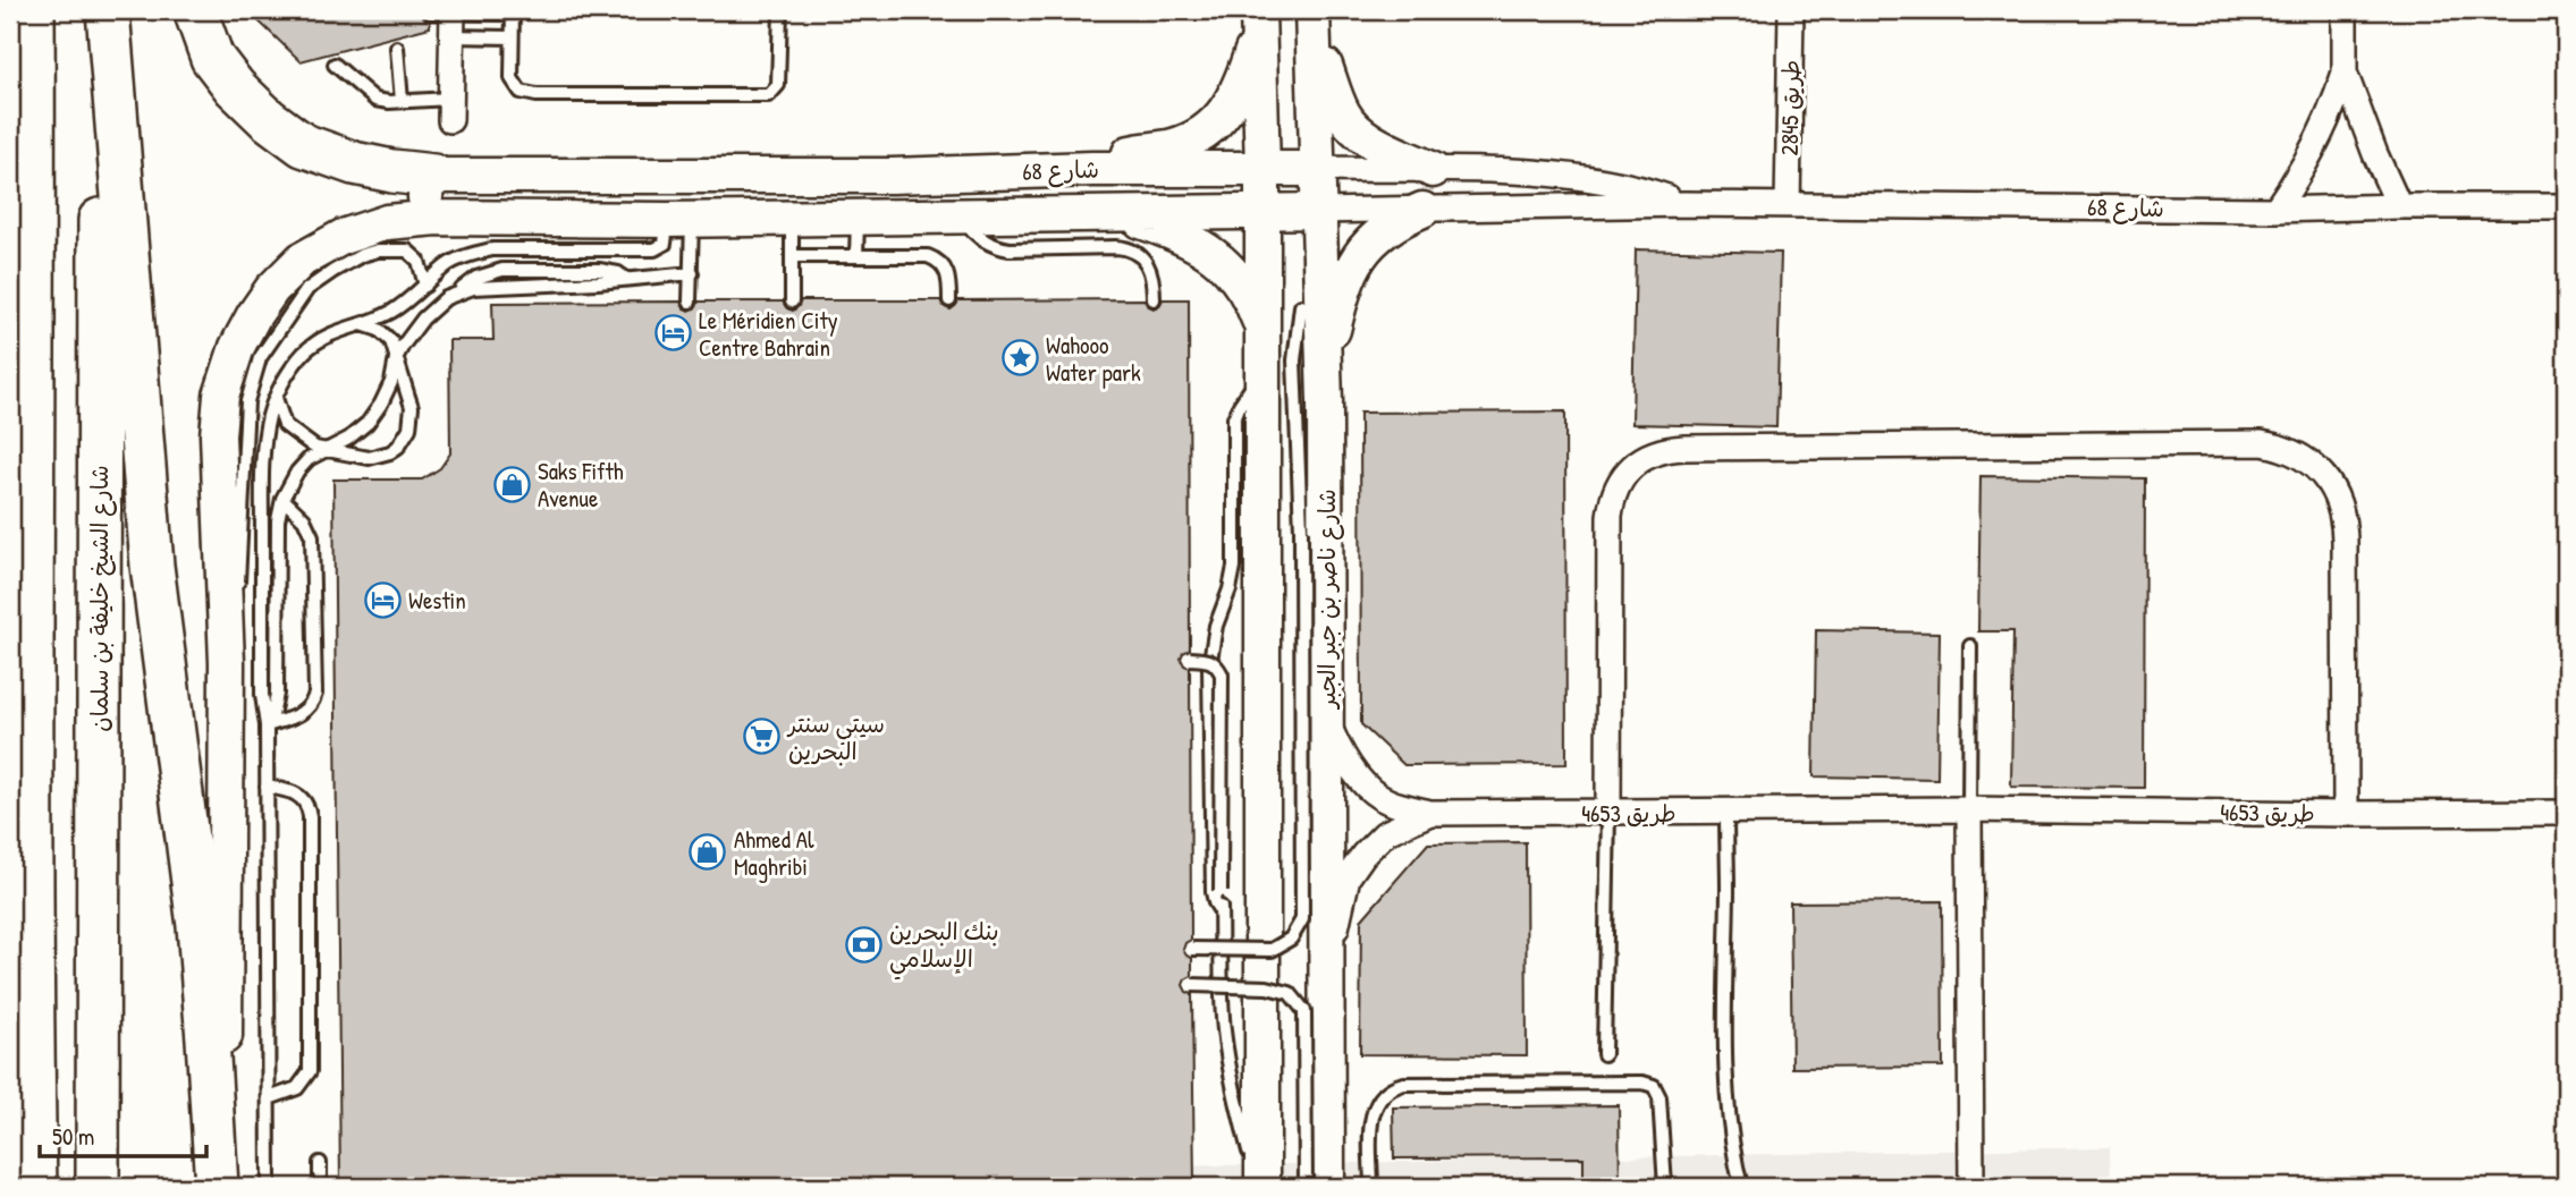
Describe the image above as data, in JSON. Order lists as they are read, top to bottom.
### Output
{
  "streets": {
    "highway": ["شارع الشيخ خليفة بن سلمان"],
    "main road": ["شارع 68", "شارع ناصر بن جبر الجبر"],
    "street": ["طريق 2845", "طريق 4653"]
  },
  "crossings": [
    ["طريق 2845", "شارع 68"],
    ["شارع 68", "شارع ناصر بن جبر الجبر"],
    ["شارع ناصر بن جبر الجبر", "طريق 4653"]
  ],
  "places": {
    "hotel": ["Le Méridien City Centre Bahrain", "Westin"],
    "place": ["Wahooo Water park"],
    "shop": ["Saks Fifth Avenue", "Ahmed Al Maghribi"],
    "supermarket": ["سيتي سنتر البحرين"],
    "bank": ["بنك البحرين الإسلامي"]
  },
  "scale_bar": "50 m"
}
